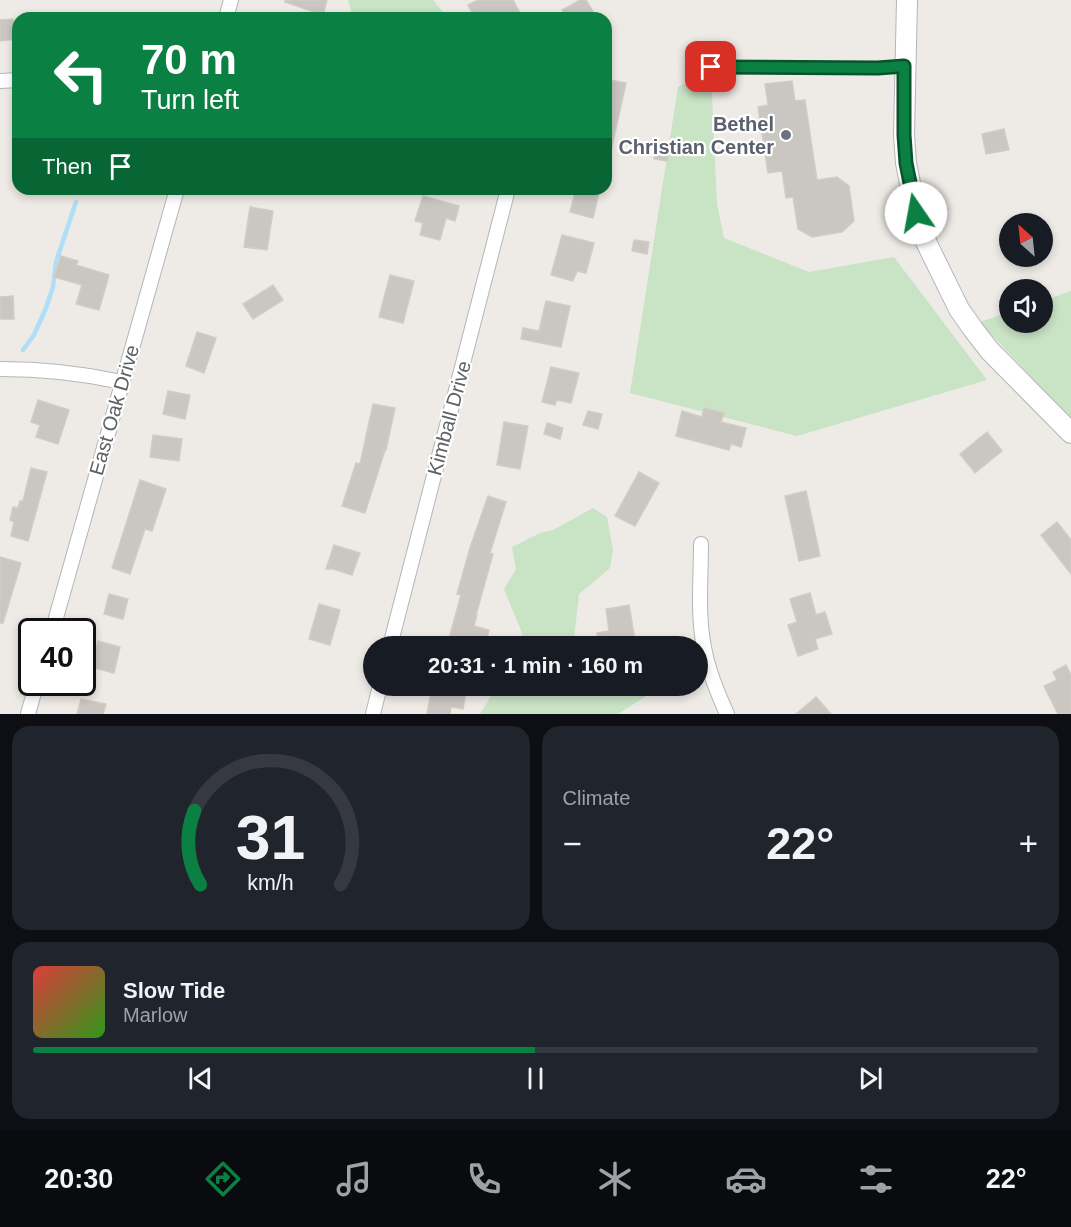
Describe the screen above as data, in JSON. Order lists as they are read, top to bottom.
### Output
{
  "streets": {
    "street": ["East Oak Drive", "Kimball Drive"]
  },
  "places": ["Bethel Christian Center"],
  "north": "top left",
  "page": {
    "turn": ["70 m", "Turn left"],
    "then": "Then",
    "limit": "40",
    "trip": "20:31 · 1 min · 160 m",
    "tile": "Climate",
    "heat": ["−", "22°", "+"],
    "song": ["Slow Tide", "Marlow"],
    "tabs": ["20:30", "22°"],
    "gauge": ["31", "km/h"]
  }
}
